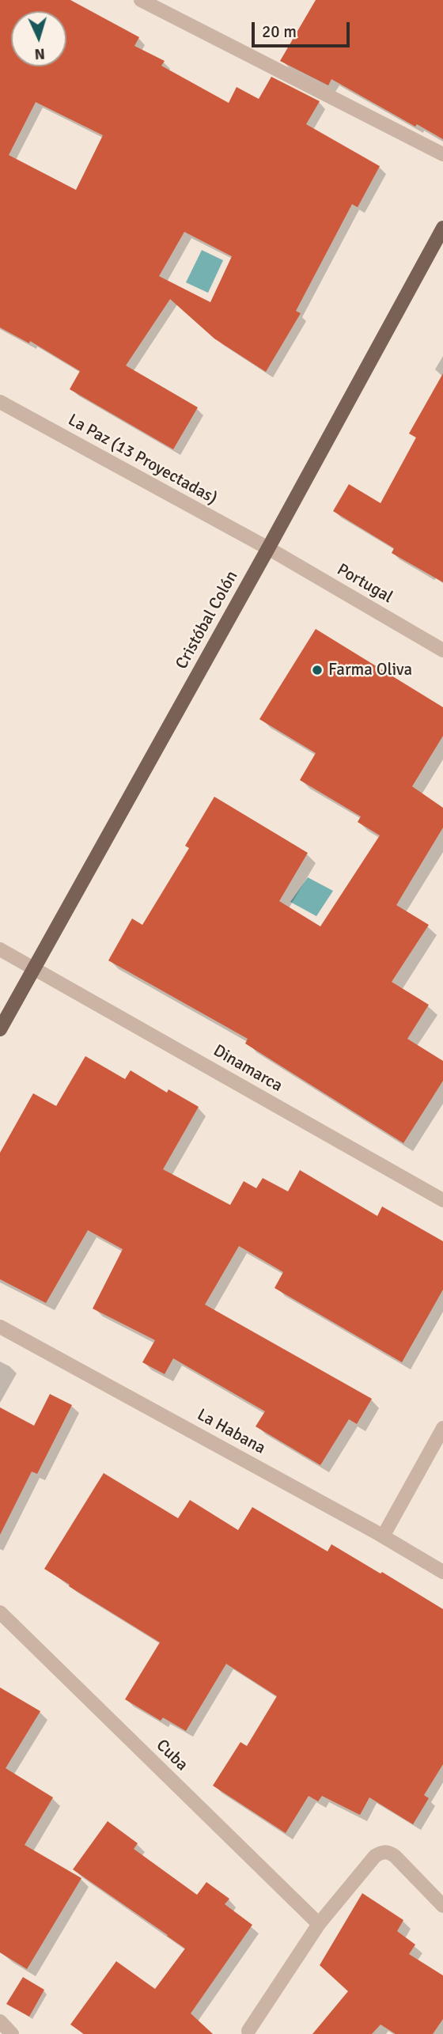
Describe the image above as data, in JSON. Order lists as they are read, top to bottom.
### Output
{
  "streets": {
    "main road": ["Cristóbal Colón"],
    "street": [
      "La Paz (13 Proyectadas)",
      "Portugal",
      "Dinamarca",
      "La Habana",
      "Cuba"
    ]
  },
  "crossings": [
    ["La Paz (13 Proyectadas)", "Portugal"],
    ["La Paz (13 Proyectadas)", "Cristóbal Colón"],
    ["Portugal", "Cristóbal Colón"],
    ["Cristóbal Colón", "Dinamarca"]
  ],
  "places": ["Farma Oliva"],
  "scale_bar": "20 m",
  "north": "bottom"
}
